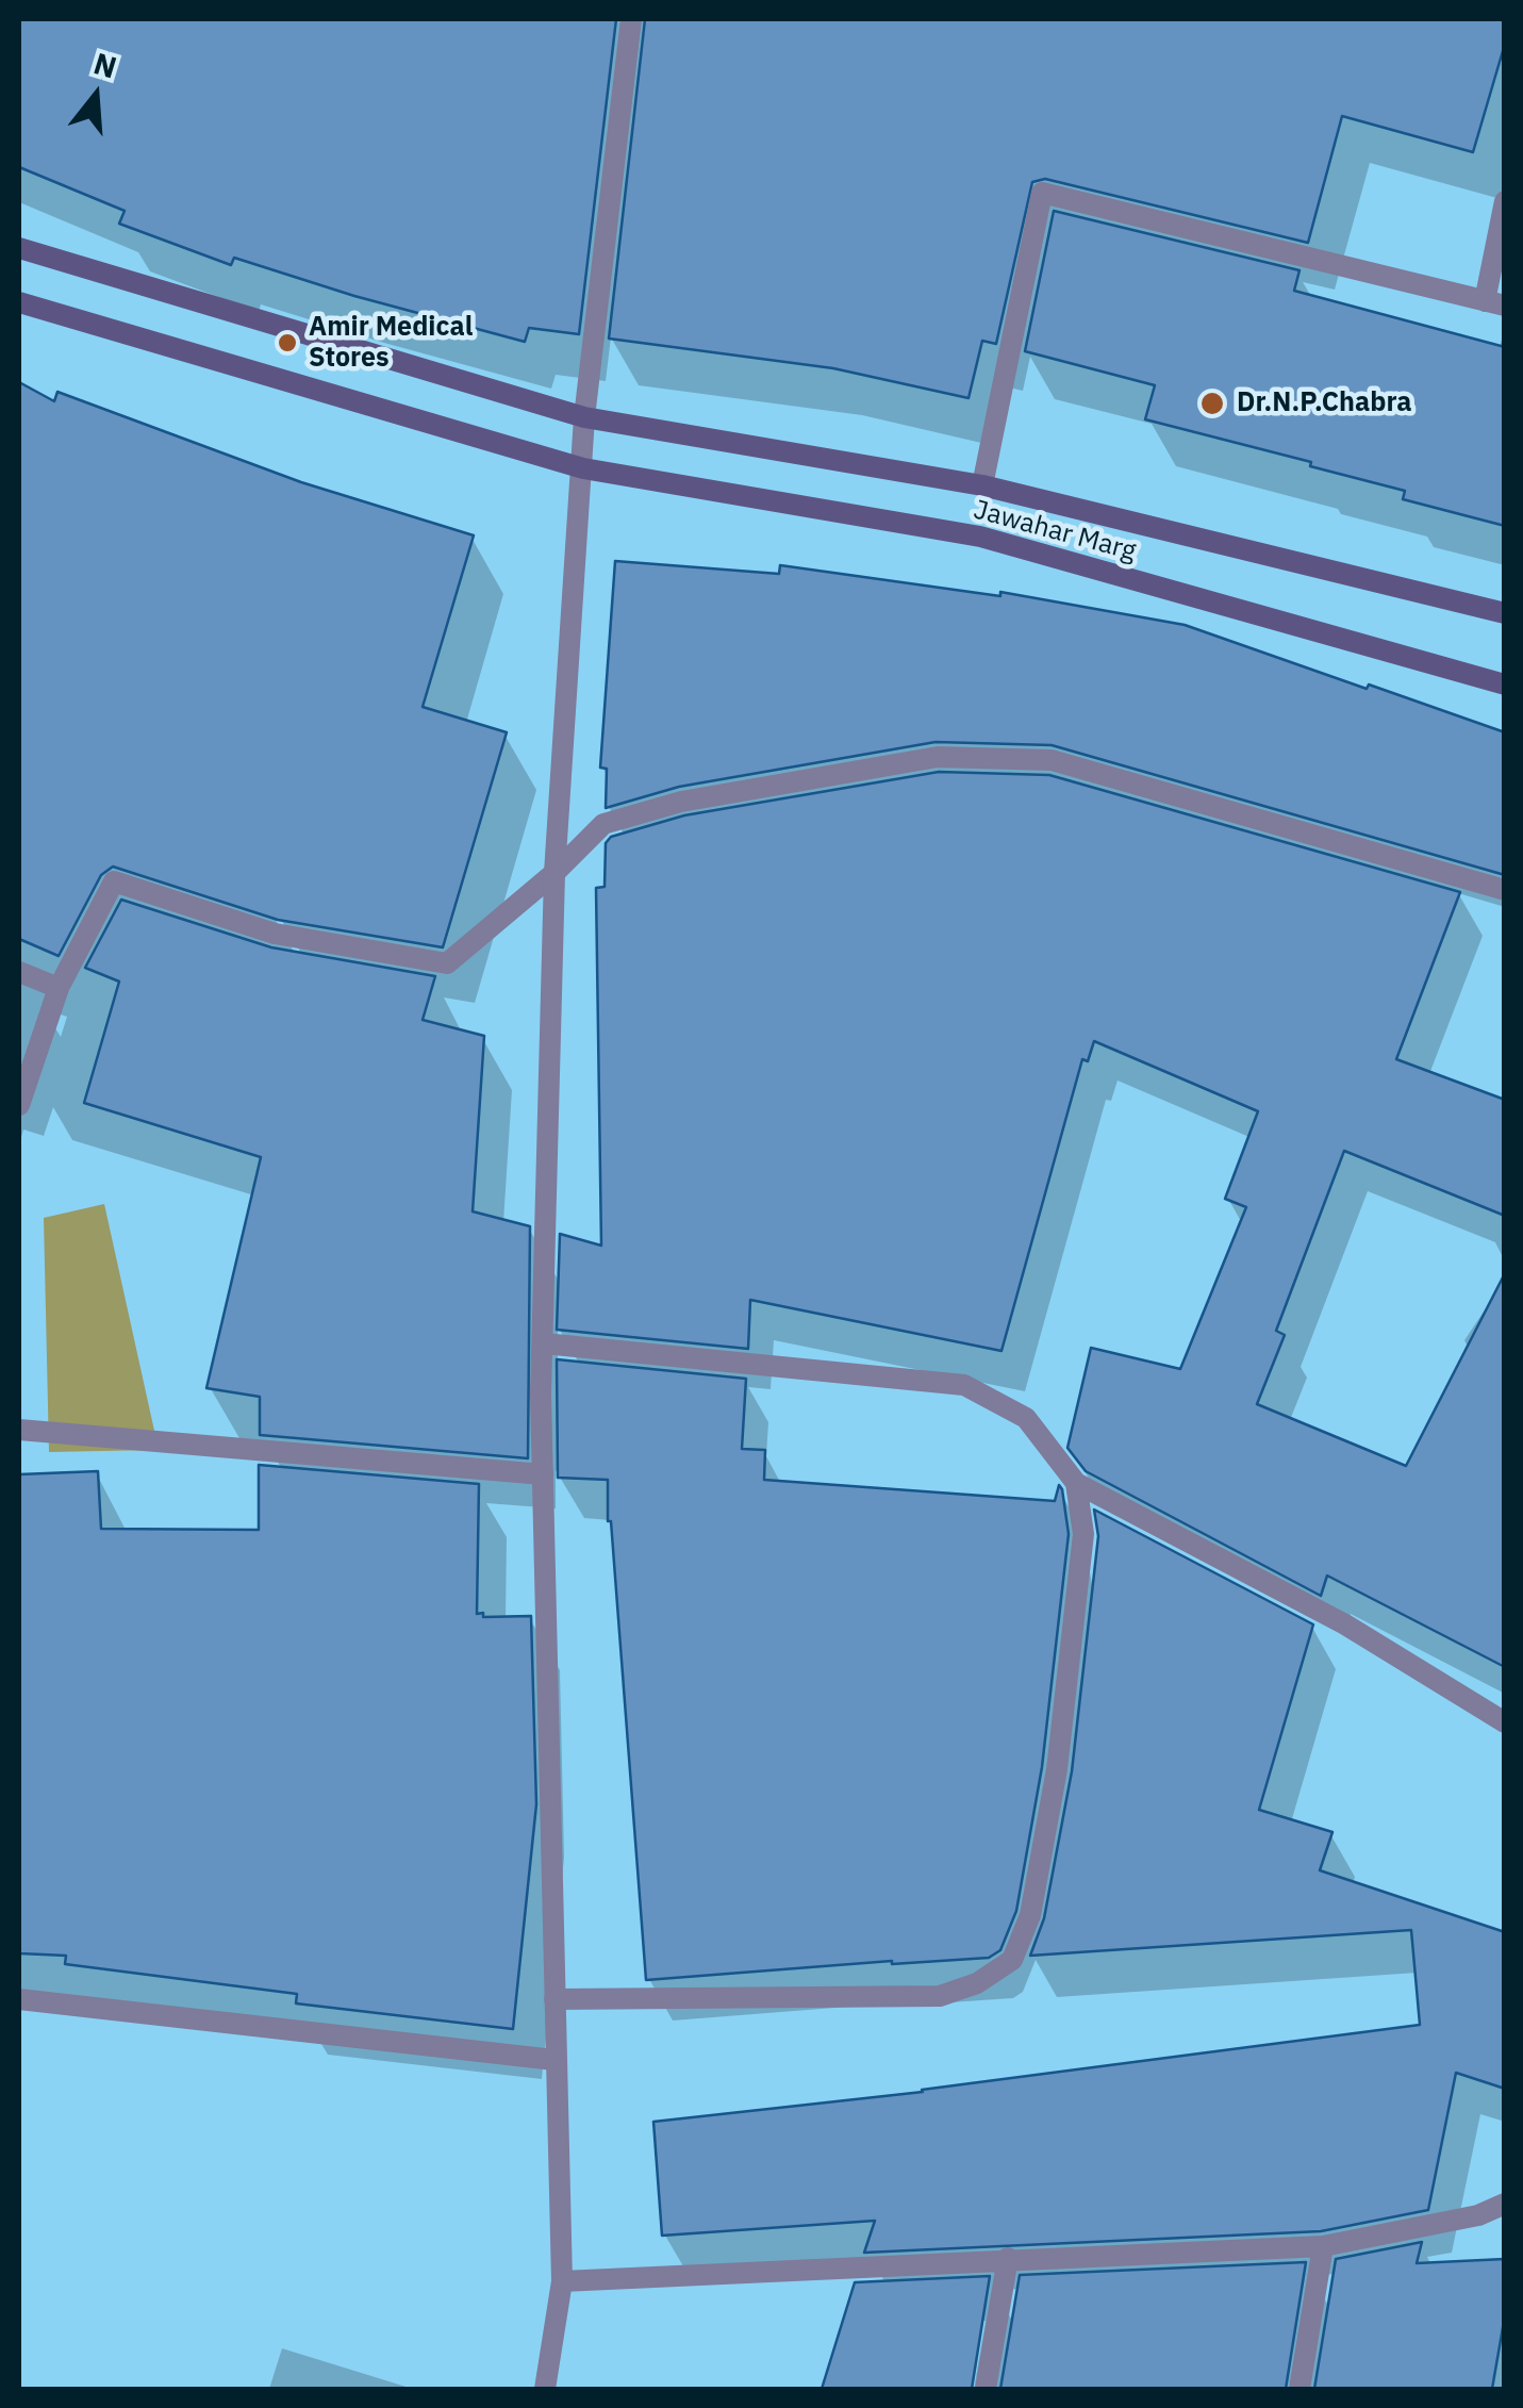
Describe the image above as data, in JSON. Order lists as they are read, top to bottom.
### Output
{
  "streets": {
    "main road": ["Jawahar Marg"]
  },
  "places": ["Amir Medical Stores", "Dr.N.P.Chabra"],
  "north": "top"
}
